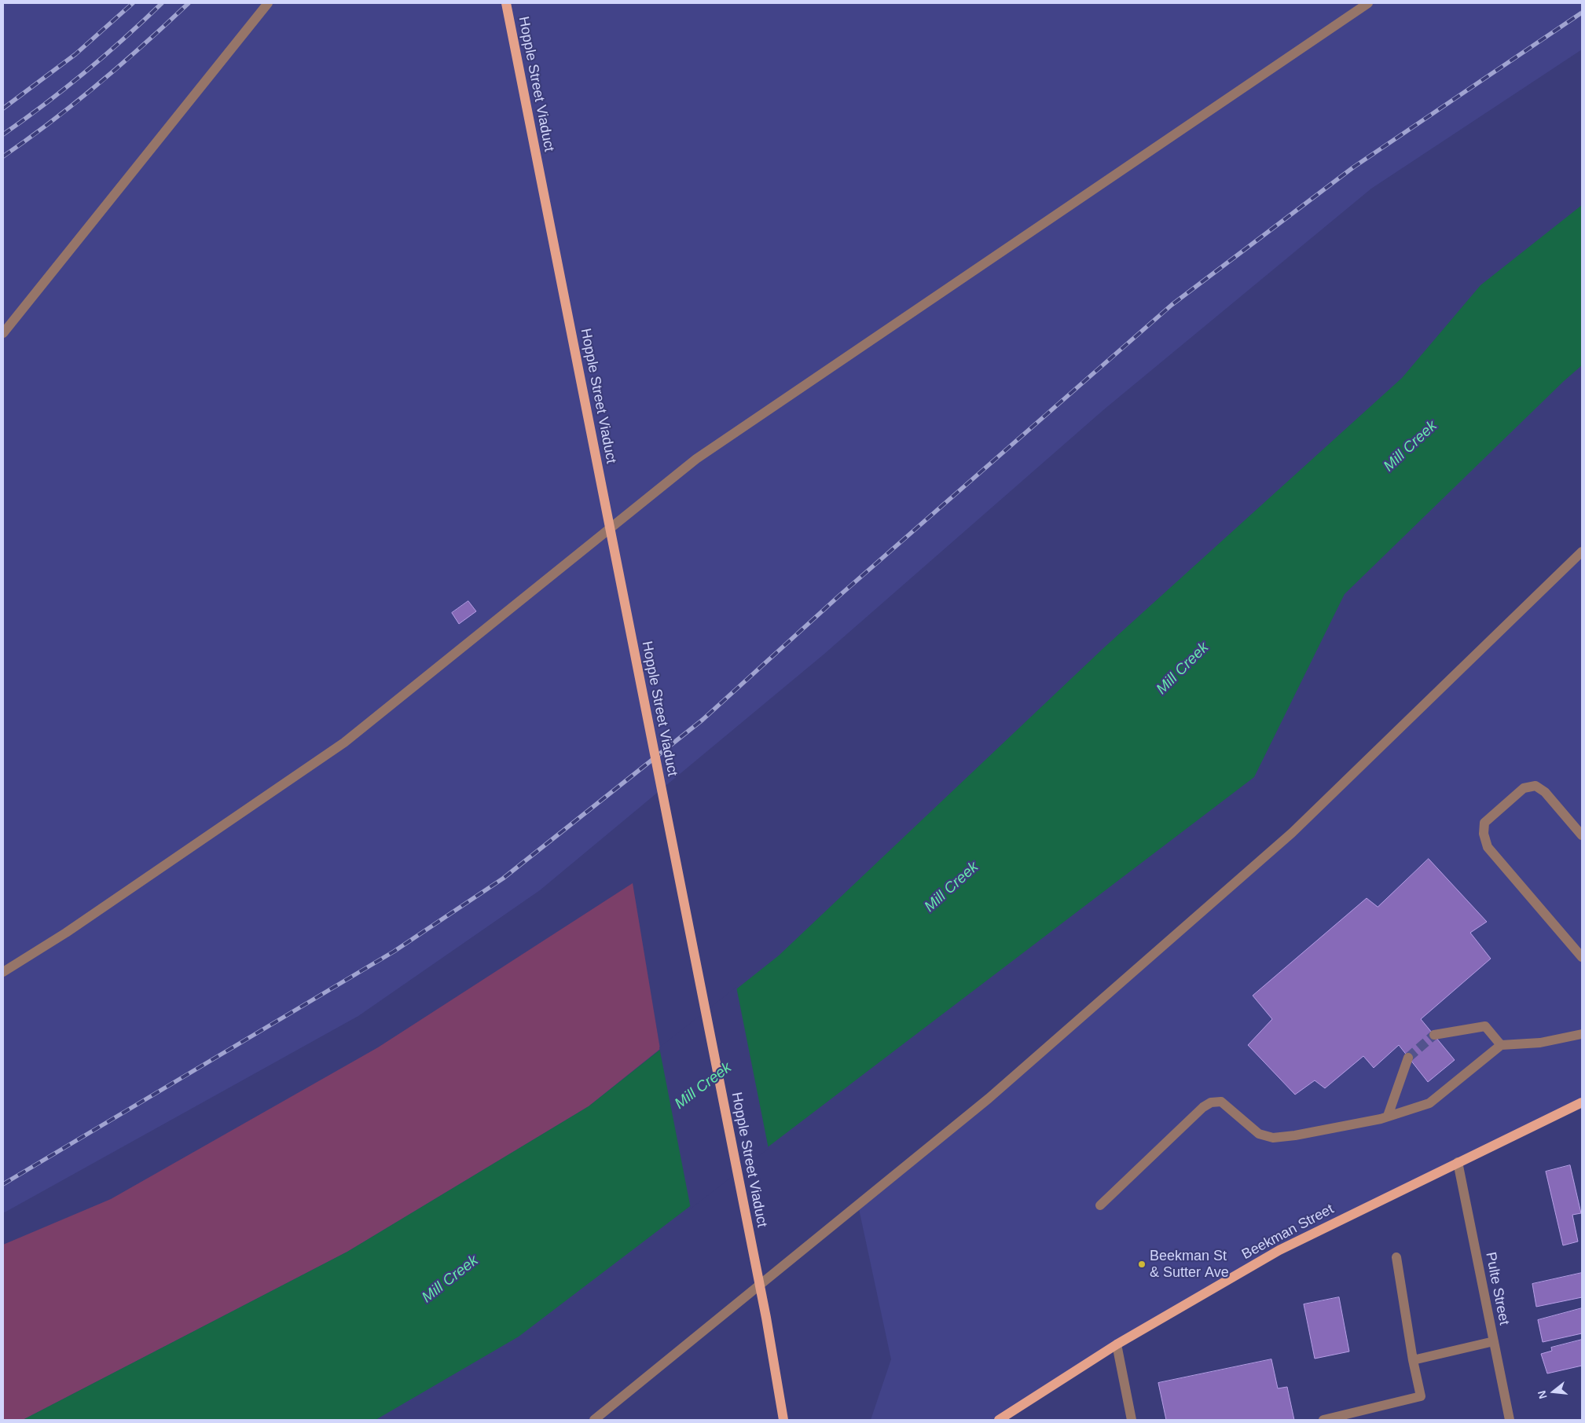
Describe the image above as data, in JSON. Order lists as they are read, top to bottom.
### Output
{
  "streets": {
    "main road": ["Hopple Street Viaduct", "Beekman Street"],
    "street": ["Pulte Street"]
  },
  "crossings": [
    ["Beekman Street", "Pulte Street"]
  ],
  "water": ["Mill Creek"],
  "places": ["Beekman St & Sutter Ave"],
  "north": "left"
}
